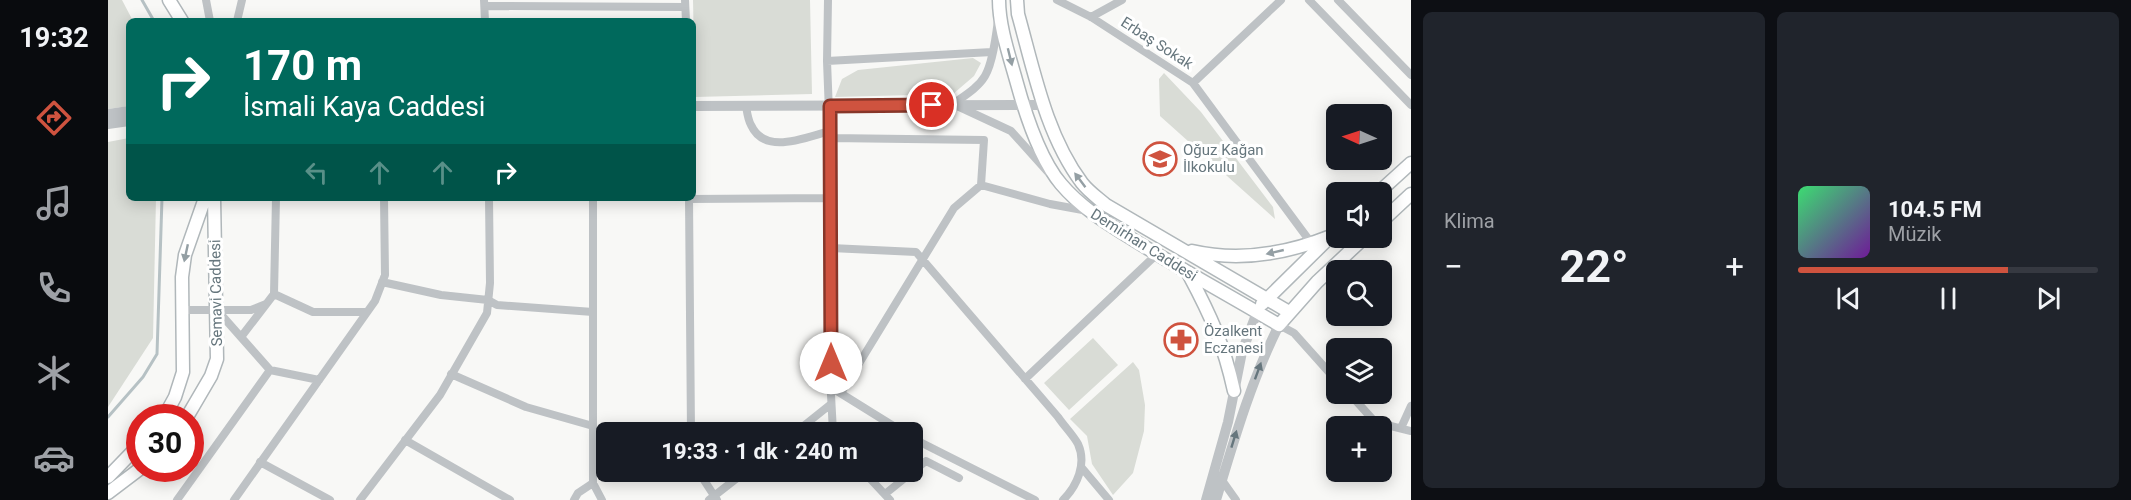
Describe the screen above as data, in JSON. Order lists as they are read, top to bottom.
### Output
{
  "streets": {
    "main road": ["Demirhan Caddesi", "Semavi Caddesi"],
    "street": ["Erbaş Sokak"]
  },
  "places": {
    "school or university": ["Oğuz Kağan İlkokulu"],
    "pharmacy": ["Özalkent Eczanesi"]
  },
  "north": "left",
  "page": {
    "tabs": "19:32",
    "tile": "Klima",
    "turn": ["170 m", "İsmali Kaya Caddesi"],
    "map_buttons": "+",
    "song": ["104.5 FM", "Müzik"],
    "heat": ["−", "22°", "+"],
    "limit": "30",
    "trip": "19:33 · 1 dk · 240 m"
  }
}
